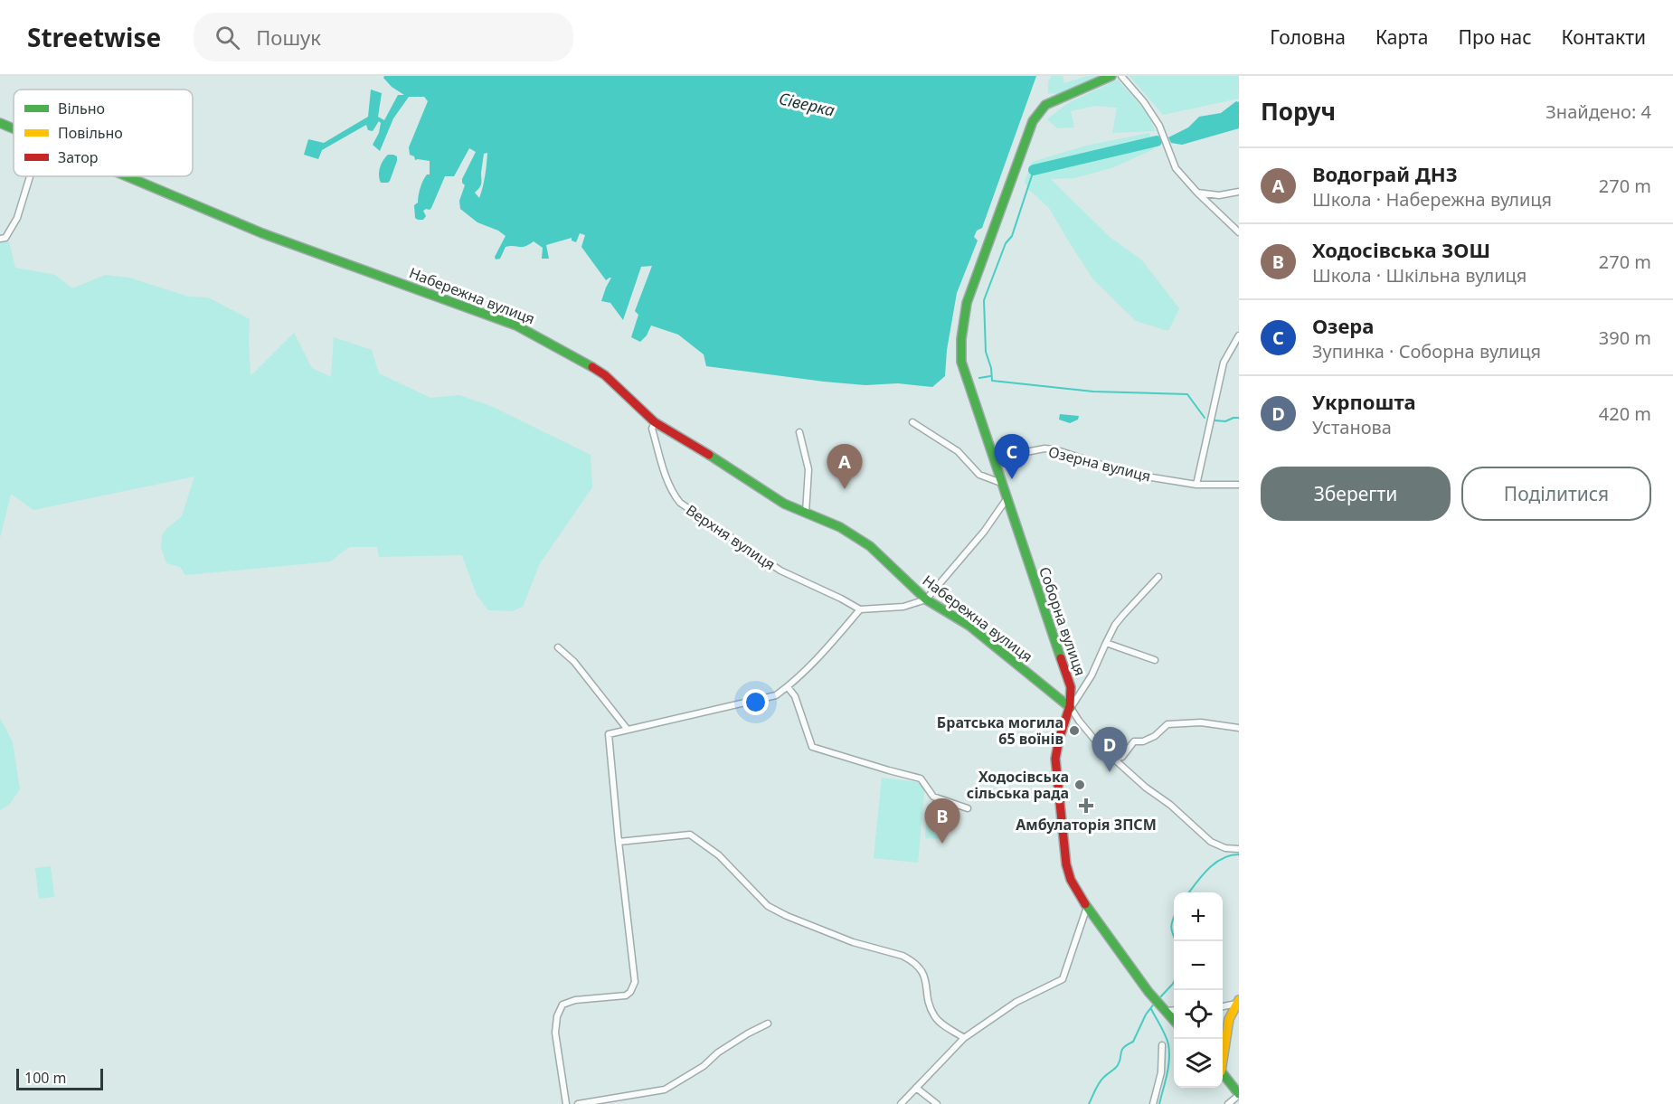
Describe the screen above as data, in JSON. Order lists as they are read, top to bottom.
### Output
{
  "streets": {
    "street": [
      "Набережна вулиця",
      "Озерна вулиця",
      "Верхня вулиця",
      "Соборна вулиця"
    ]
  },
  "crossings": [
    ["Набережна вулиця", "Верхня вулиця"],
    ["Набережна вулиця", "Соборна вулиця"],
    ["Озерна вулиця", "Соборна вулиця"]
  ],
  "water": ["Сіверка"],
  "places": {
    "other": ["Братська могила 65 воїнів", "Ходосівська сільська рада"],
    "health": ["Амбулаторія ЗПСМ"]
  },
  "legend": ["Вільно", "Повільно", "Затор"],
  "scale_bar": "100 m",
  "page": {
    "header": "Streetwise",
    "search": "Пошук",
    "nav": [
      "Головна",
      "Карта",
      "Про нас",
      "Контакти"
    ],
    "heading": ["Поруч", "Знайдено: 4"],
    "list": [
      {
        "mark": "A",
        "name": "Водограй ДНЗ",
        "note": "Школа · Набережна вулиця",
        "value": "270 m"
      },
      {
        "mark": "B",
        "name": "Ходосівська ЗОШ",
        "note": "Школа · Шкільна вулиця",
        "value": "270 m"
      },
      {
        "mark": "C",
        "name": "Озера",
        "note": "Зупинка · Соборна вулиця",
        "value": "390 m"
      },
      {
        "mark": "D",
        "name": "Укрпошта",
        "note": "Установа",
        "value": "420 m"
      }
    ],
    "pins": [
      "C",
      "A",
      "D",
      "B"
    ],
    "buttons": ["Зберегти", "Поділитися"],
    "map_buttons": ["+", "−"],
    "scale": "100 m"
  }
}
